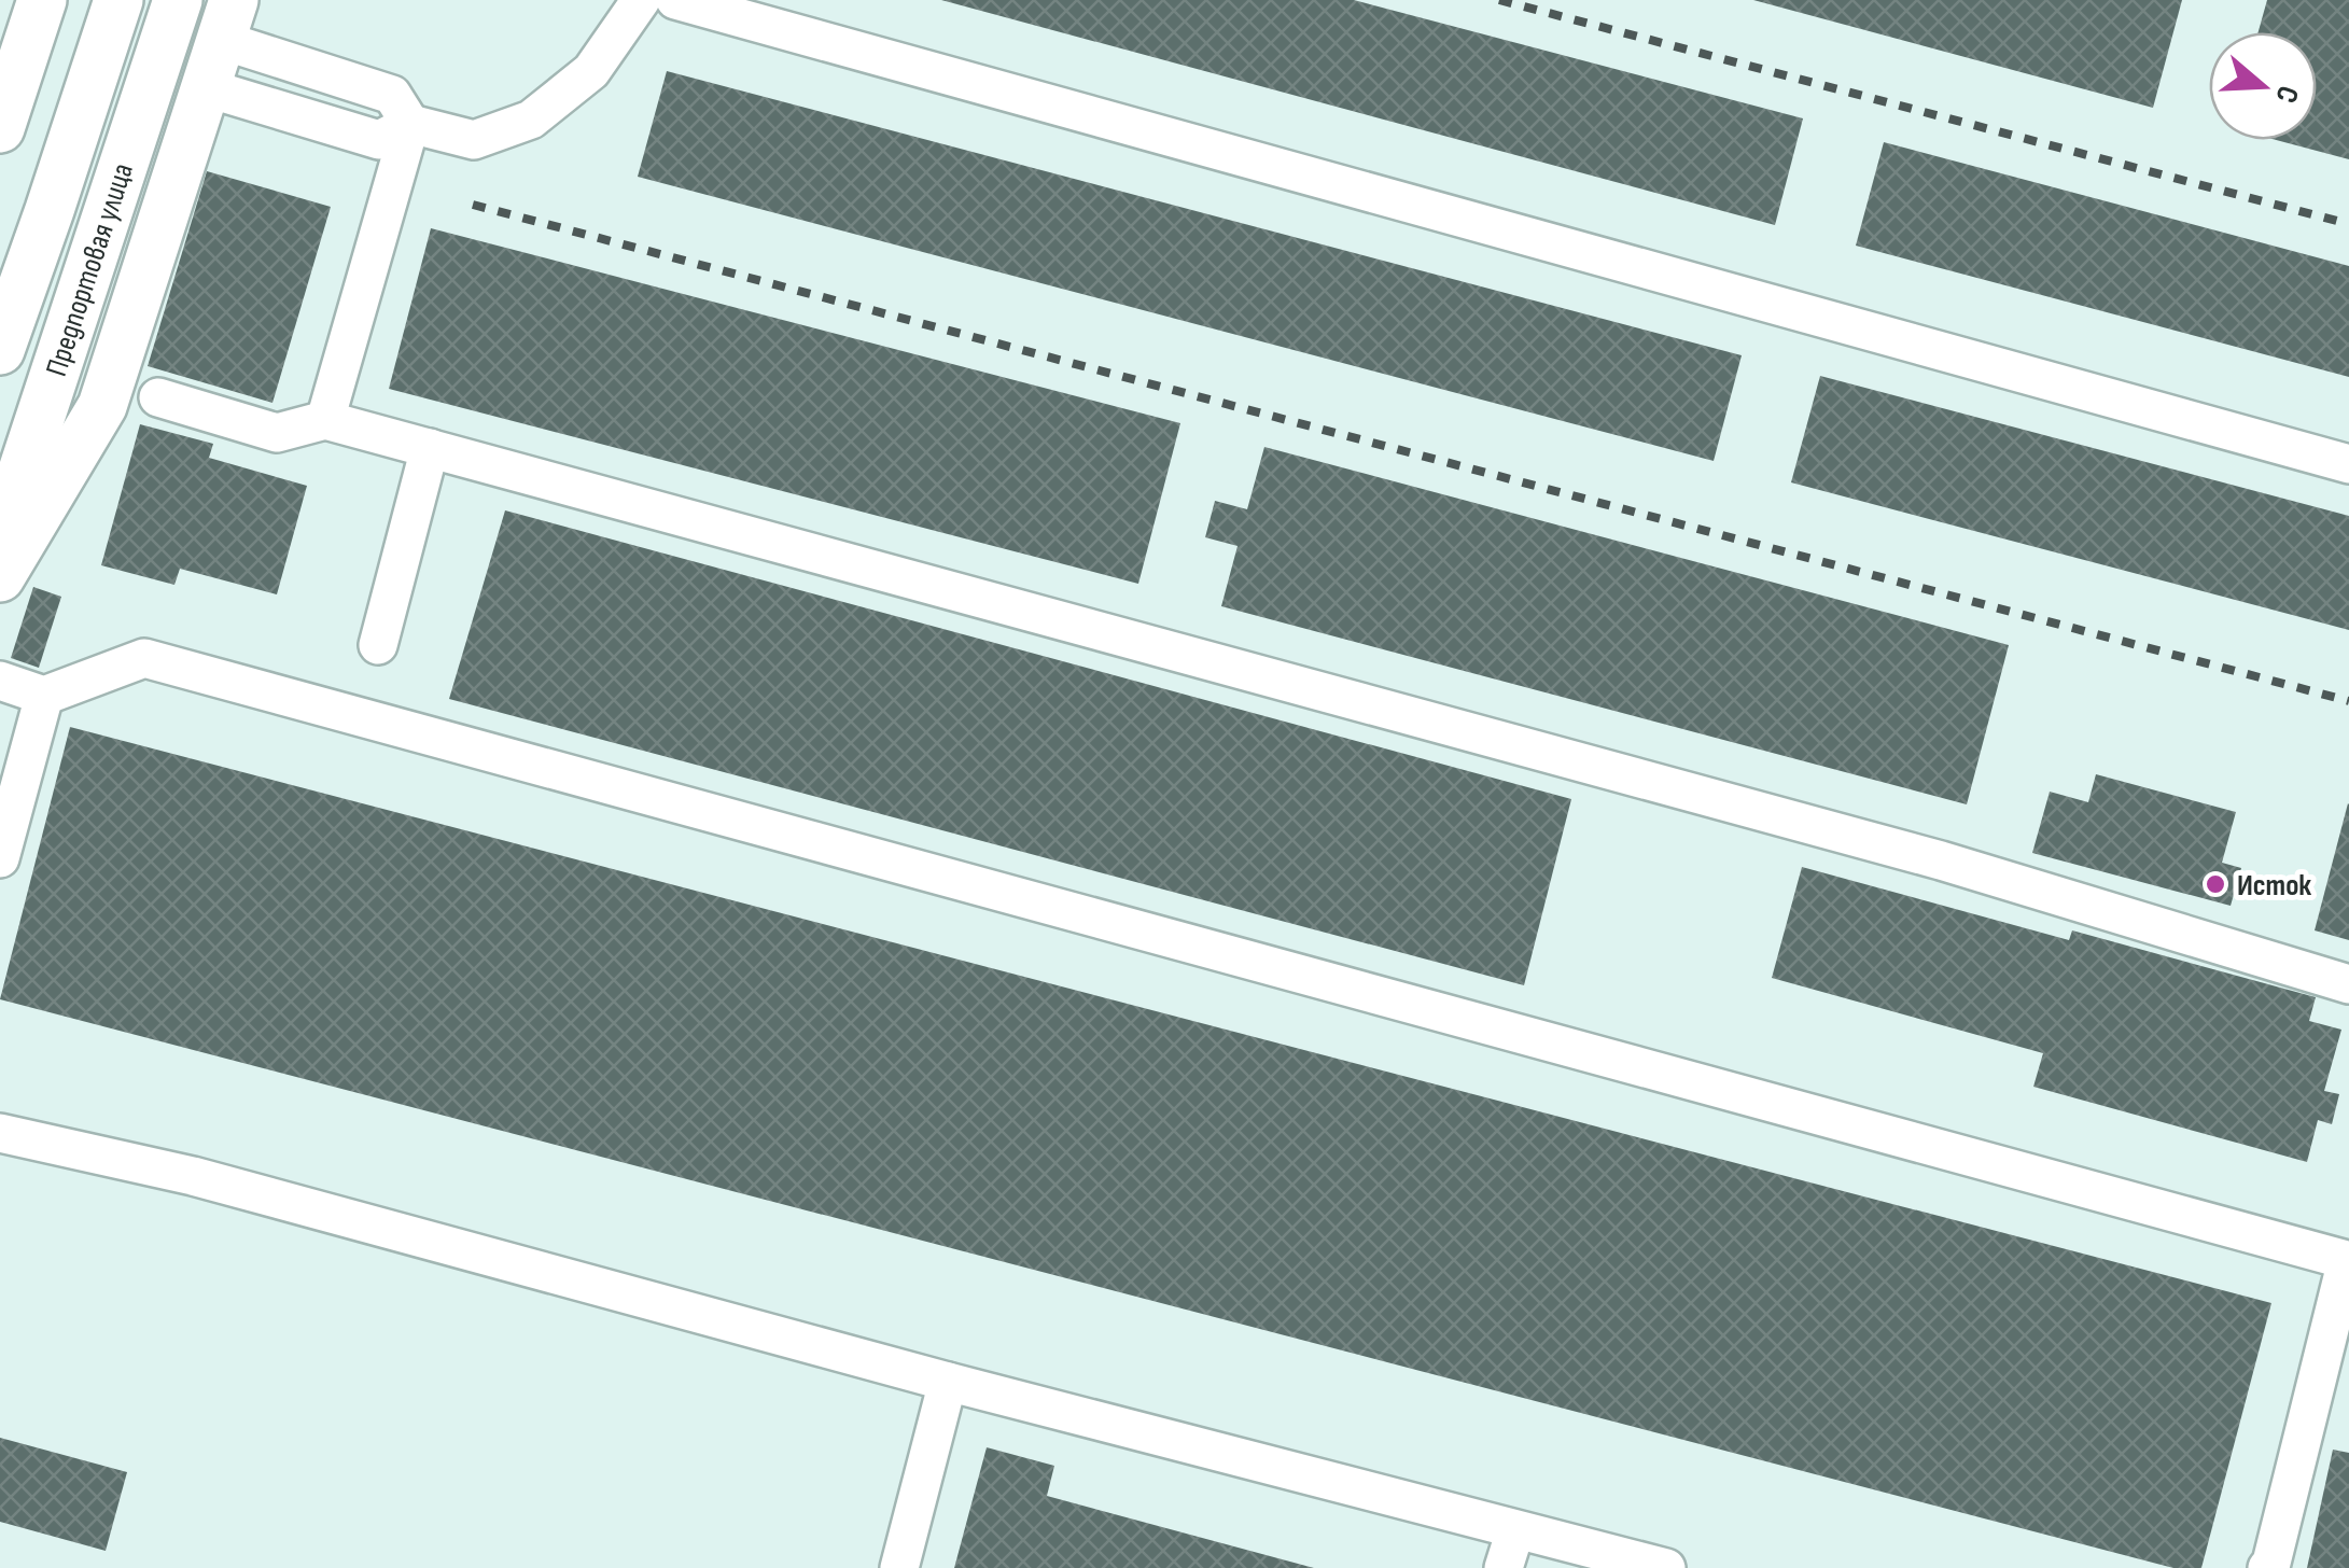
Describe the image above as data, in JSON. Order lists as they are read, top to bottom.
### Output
{
  "streets": {
    "main road": ["Предпортовая улица"]
  },
  "places": ["Исток"],
  "north": "right"
}
